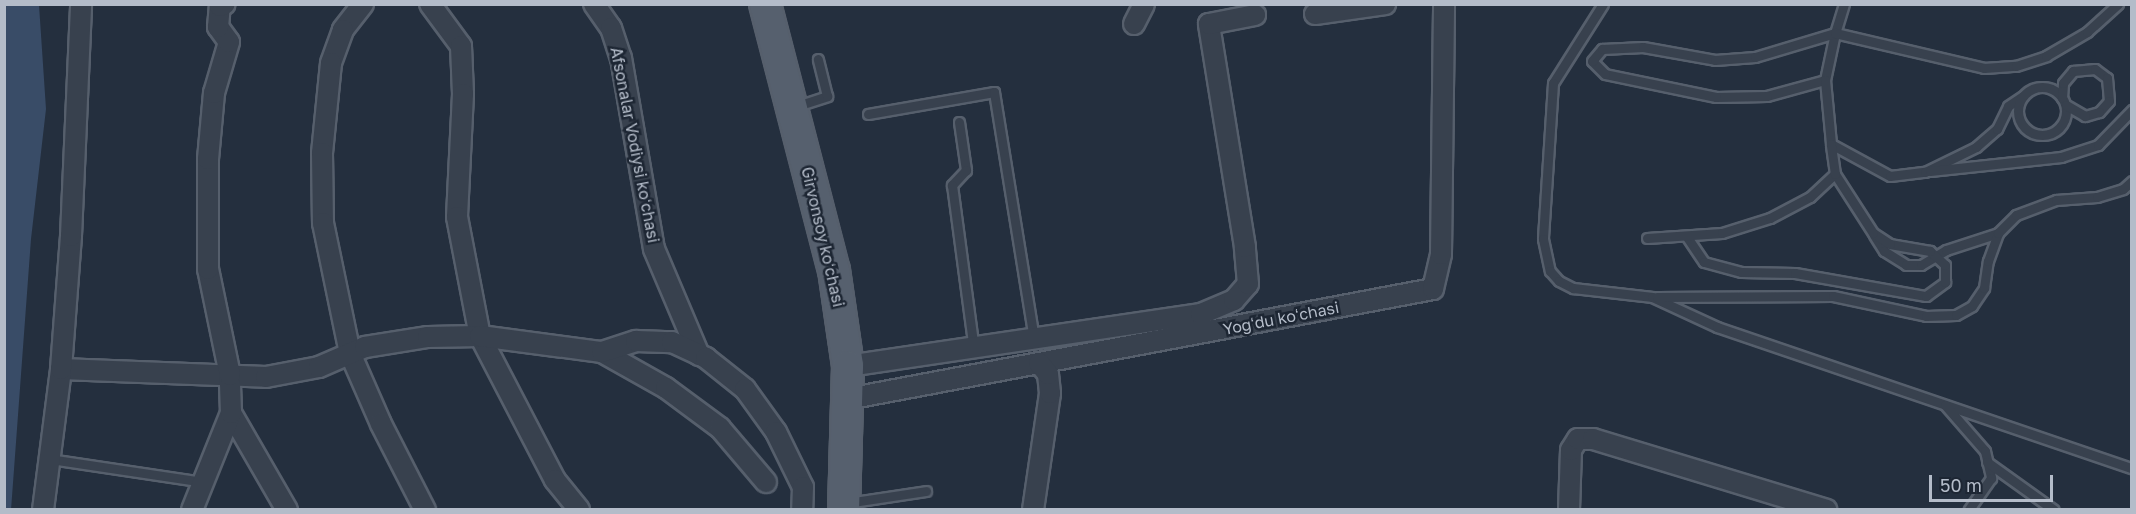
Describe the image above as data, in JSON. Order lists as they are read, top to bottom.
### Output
{
  "streets": {
    "main road": ["Girvonsoy koʻchasi"],
    "street": ["Afsonalar Vodiysi koʻchasi", "Yogʻdu koʻchasi"]
  },
  "crossings": [
    ["Girvonsoy koʻchasi", "Yogʻdu koʻchasi"]
  ],
  "scale_bar": "50 m"
}
